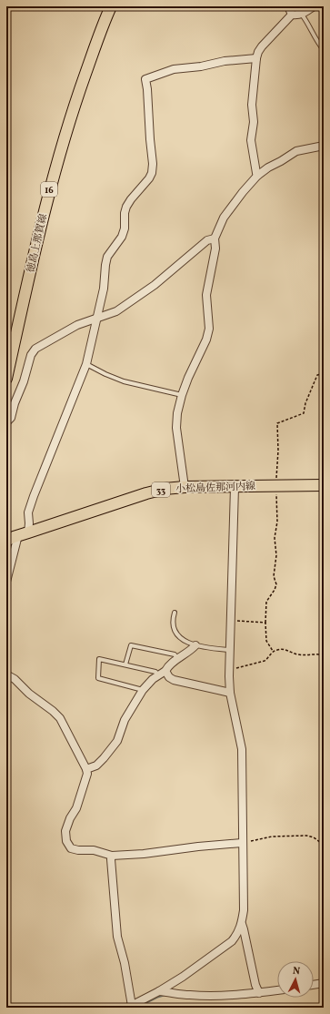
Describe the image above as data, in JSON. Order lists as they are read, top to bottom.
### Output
{
  "streets": {
    "main road": [
      "16",
      "徳島上那賀線",
      "小松島佐那河内線",
      "33"
    ]
  },
  "north": "top"
}
